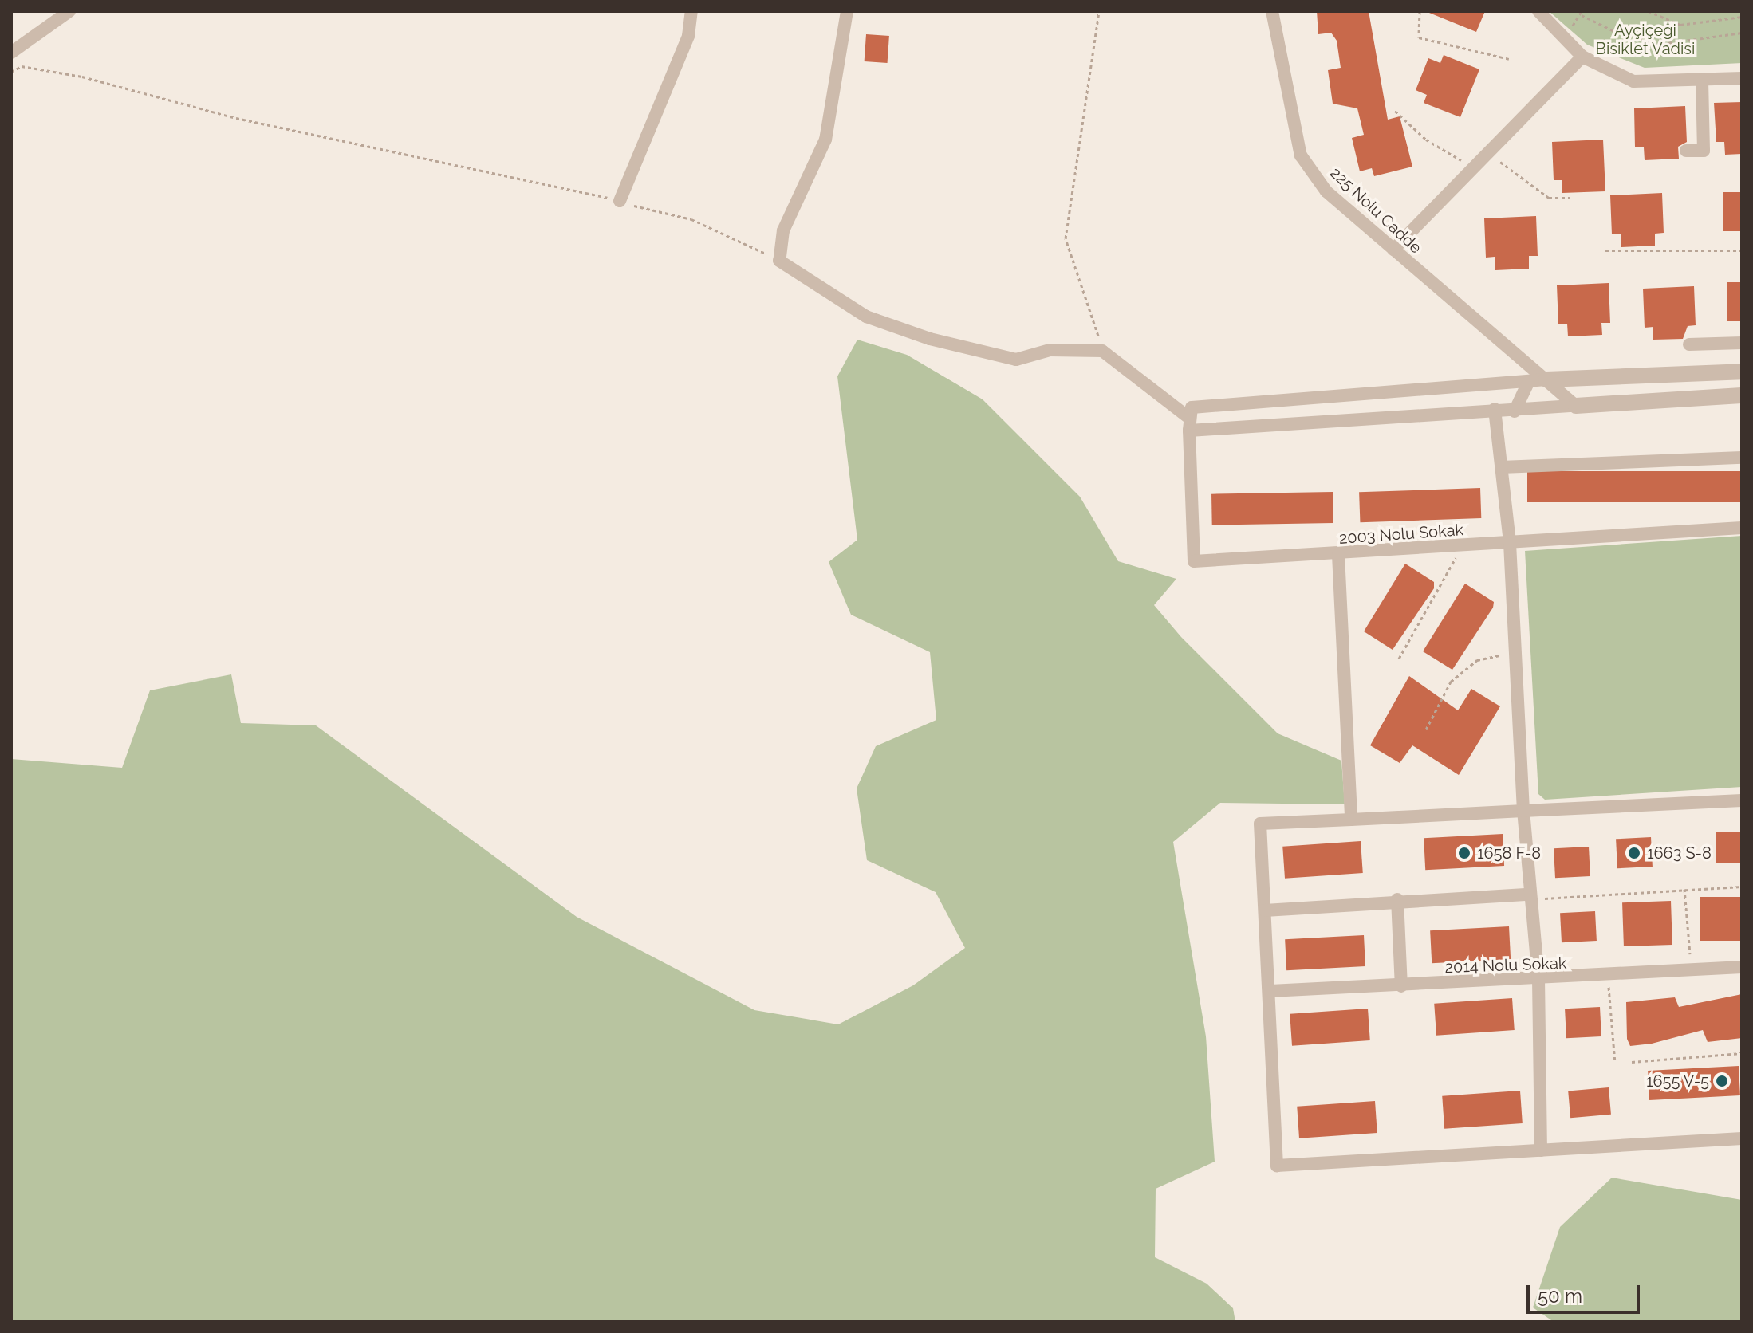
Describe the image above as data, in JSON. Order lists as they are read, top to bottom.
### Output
{
  "streets": {
    "street": ["225 Nolu Cadde", "2003 Nolu Sokak", "2014 Nolu Sokak"]
  },
  "parks": ["Ayçiçeği Bisiklet Vadisi"],
  "places": ["1658 F-8", "1663 S-8", "1655 V-5"],
  "scale_bar": "50 m"
}
